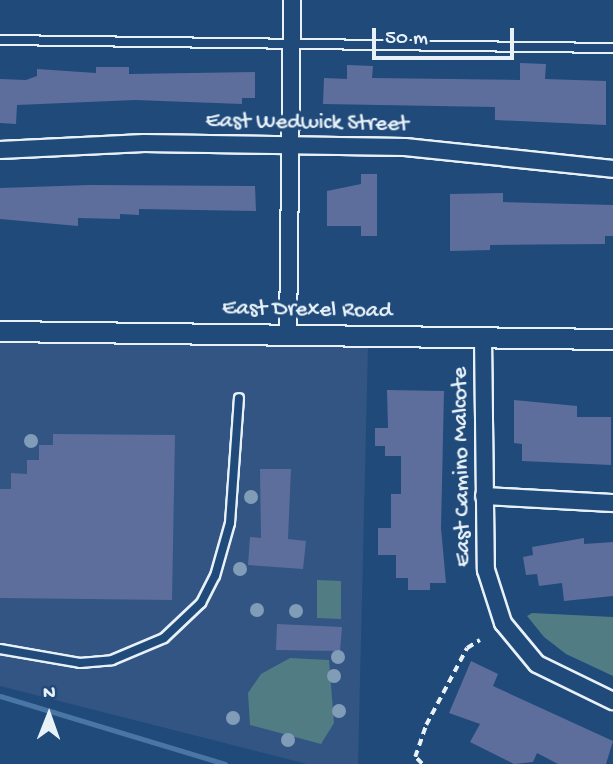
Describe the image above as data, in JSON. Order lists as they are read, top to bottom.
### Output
{
  "streets": {
    "street": ["East Wedwick Street", "East Drexel Road", "East Camino Malcote"]
  },
  "crossings": [
    ["East Drexel Road", "East Camino Malcote"]
  ],
  "scale_bar": "50 m",
  "north": "top"
}
